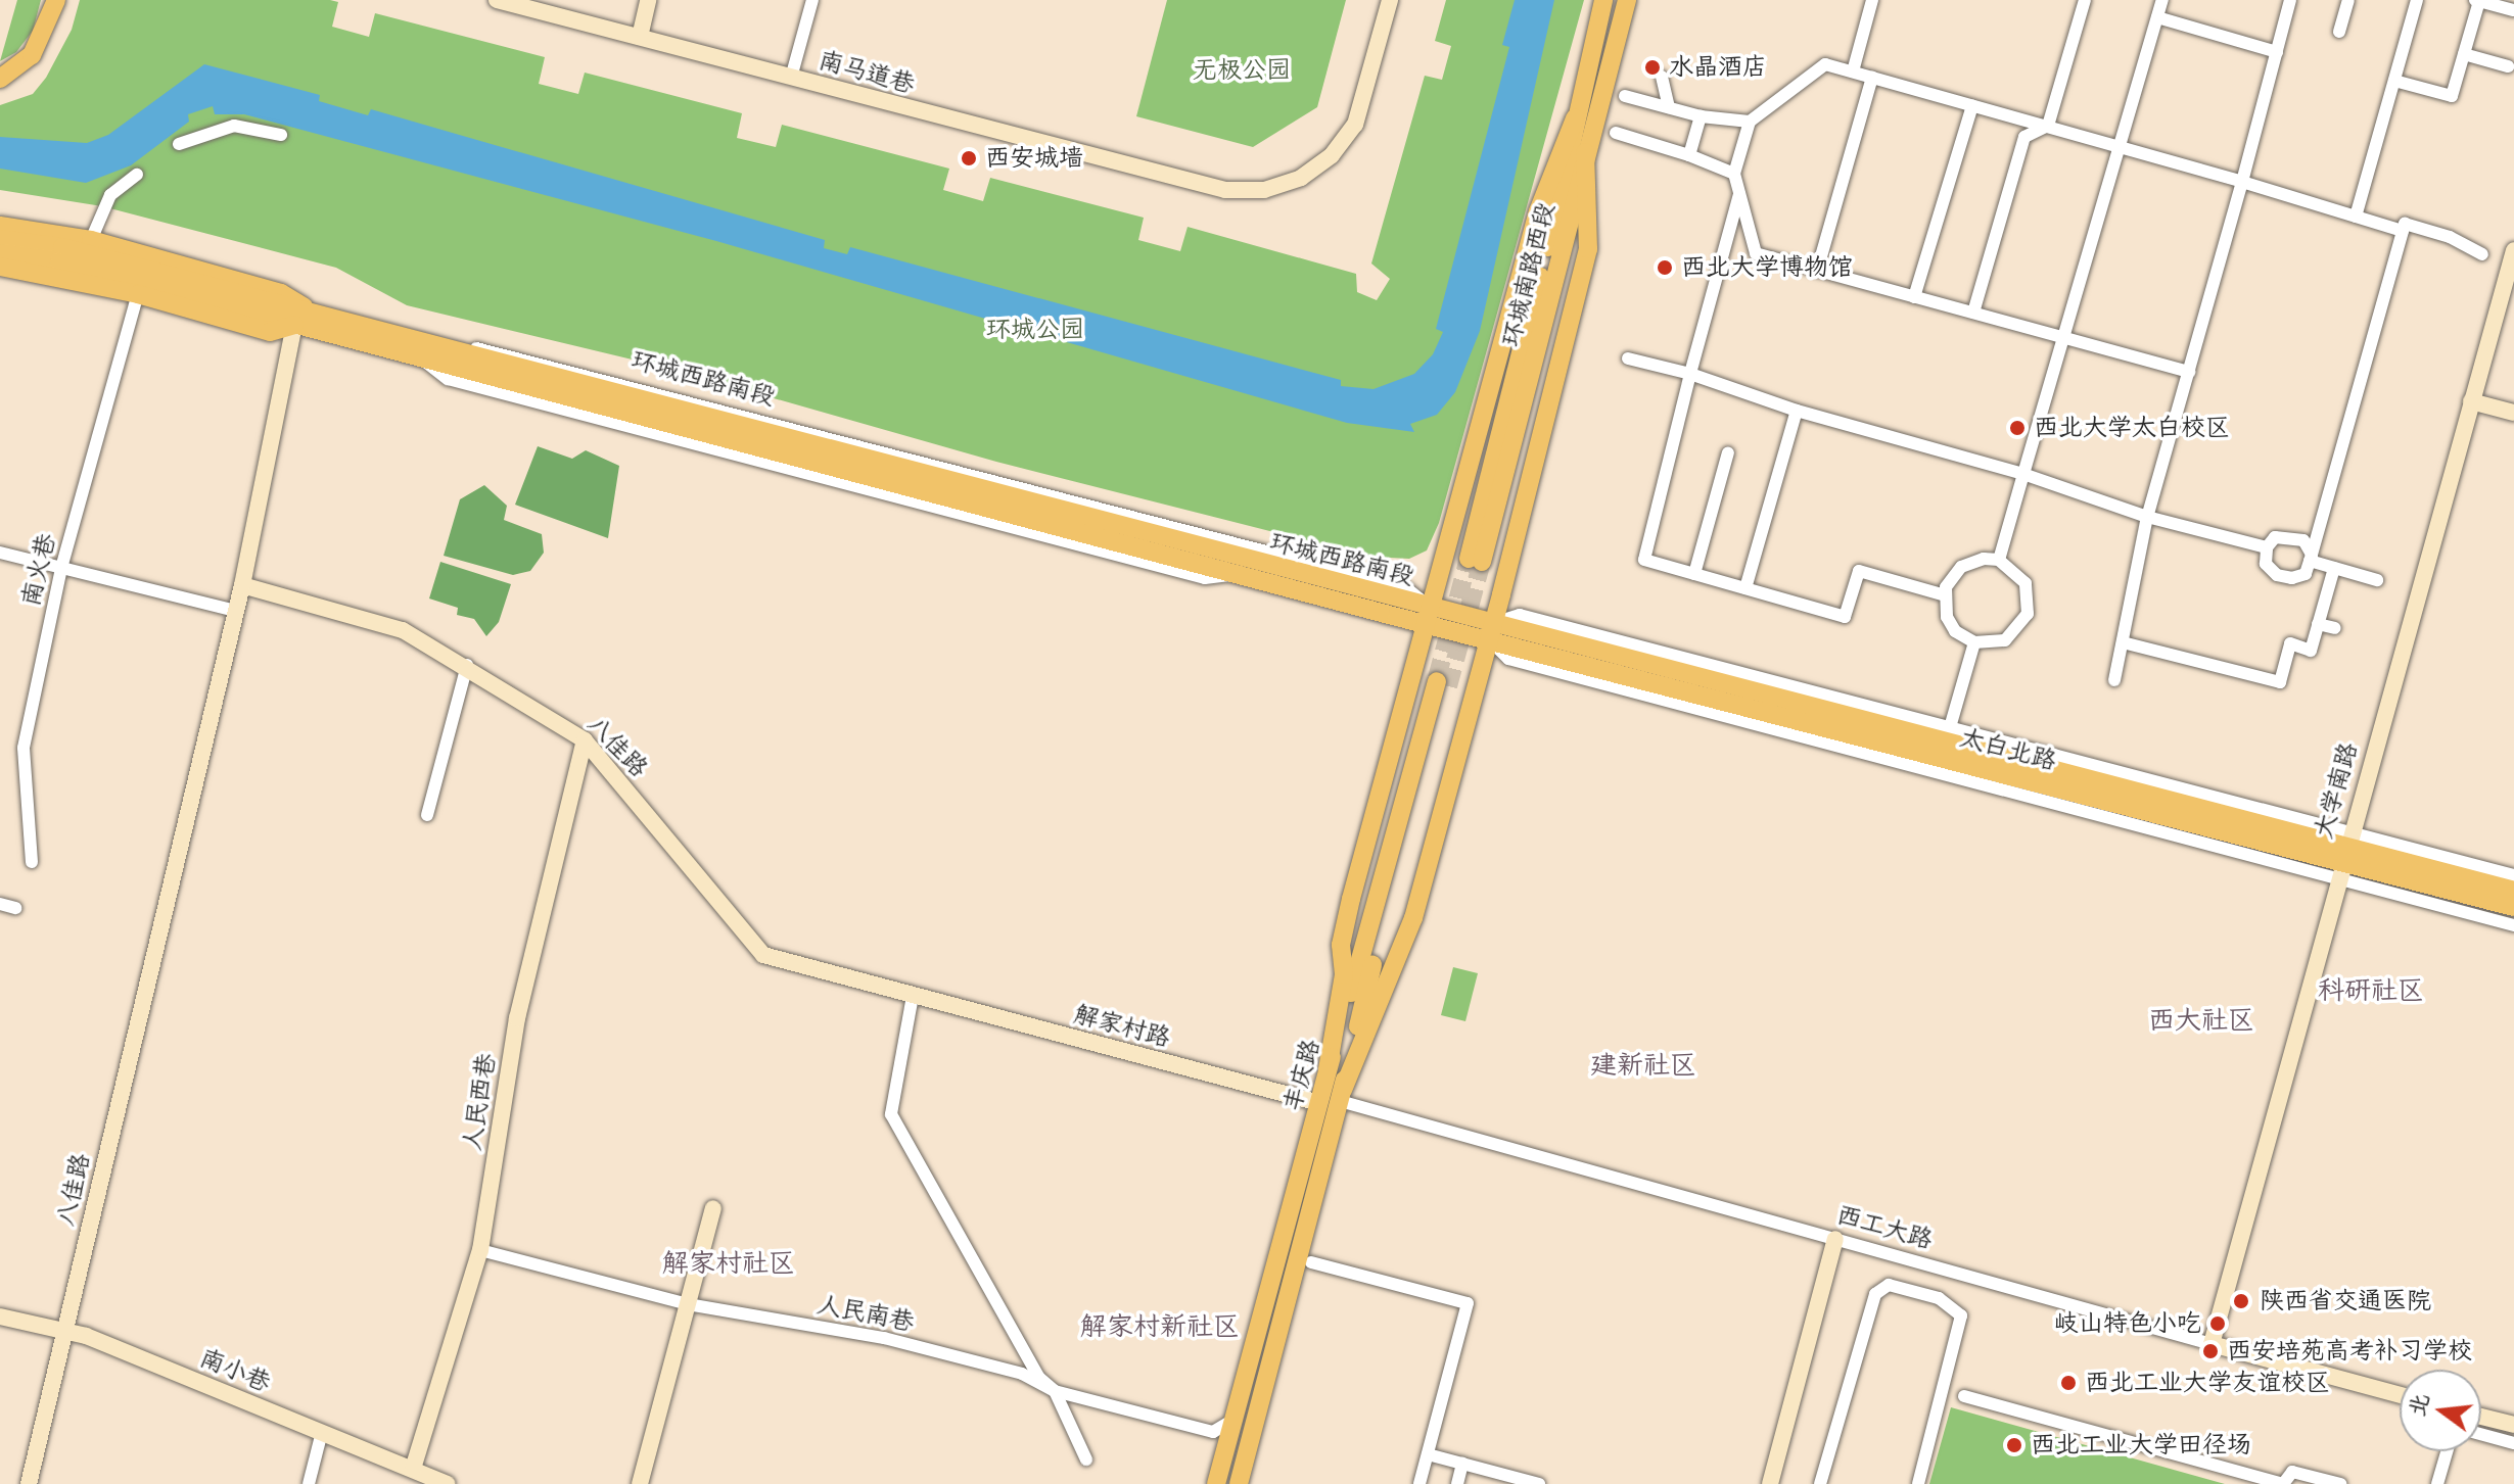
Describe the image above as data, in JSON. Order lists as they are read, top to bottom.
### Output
{
  "streets": {
    "main road": [
      "环城南路西段",
      "环城西路南段",
      "太白北路",
      "丰庆路"
    ],
    "street": [
      "南马道巷",
      "南火巷",
      "八佳路",
      "大学南路",
      "解家村路",
      "人民西巷",
      "西工大路",
      "人民南巷",
      "南小巷"
    ]
  },
  "crossings": [
    ["环城西路南段", "八佳路"],
    ["环城西路南段", "太白北路"],
    ["八佳路", "解家村路"],
    ["八佳路", "人民西巷"],
    ["八佳路", "南小巷"],
    ["太白北路", "大学南路"],
    ["大学南路", "西工大路"],
    ["解家村路", "丰庆路"],
    ["丰庆路", "西工大路"],
    ["丰庆路", "人民南巷"],
    ["人民西巷", "人民南巷"],
    ["人民西巷", "南小巷"]
  ],
  "districts": [
    "科研社区",
    "西大社区",
    "建新社区",
    "解家村社区",
    "解家村新社区"
  ],
  "parks": ["无极公园", "环城公园"],
  "places": [
    "水晶酒店",
    "西安城墙",
    "西北大学博物馆",
    "西北大学太白校区",
    "陕西省交通医院",
    "岐山特色小吃",
    "西安培苑高考补习学校",
    "西北工业大学友谊校区",
    "西北工业大学田径场"
  ],
  "north": "left"
}
